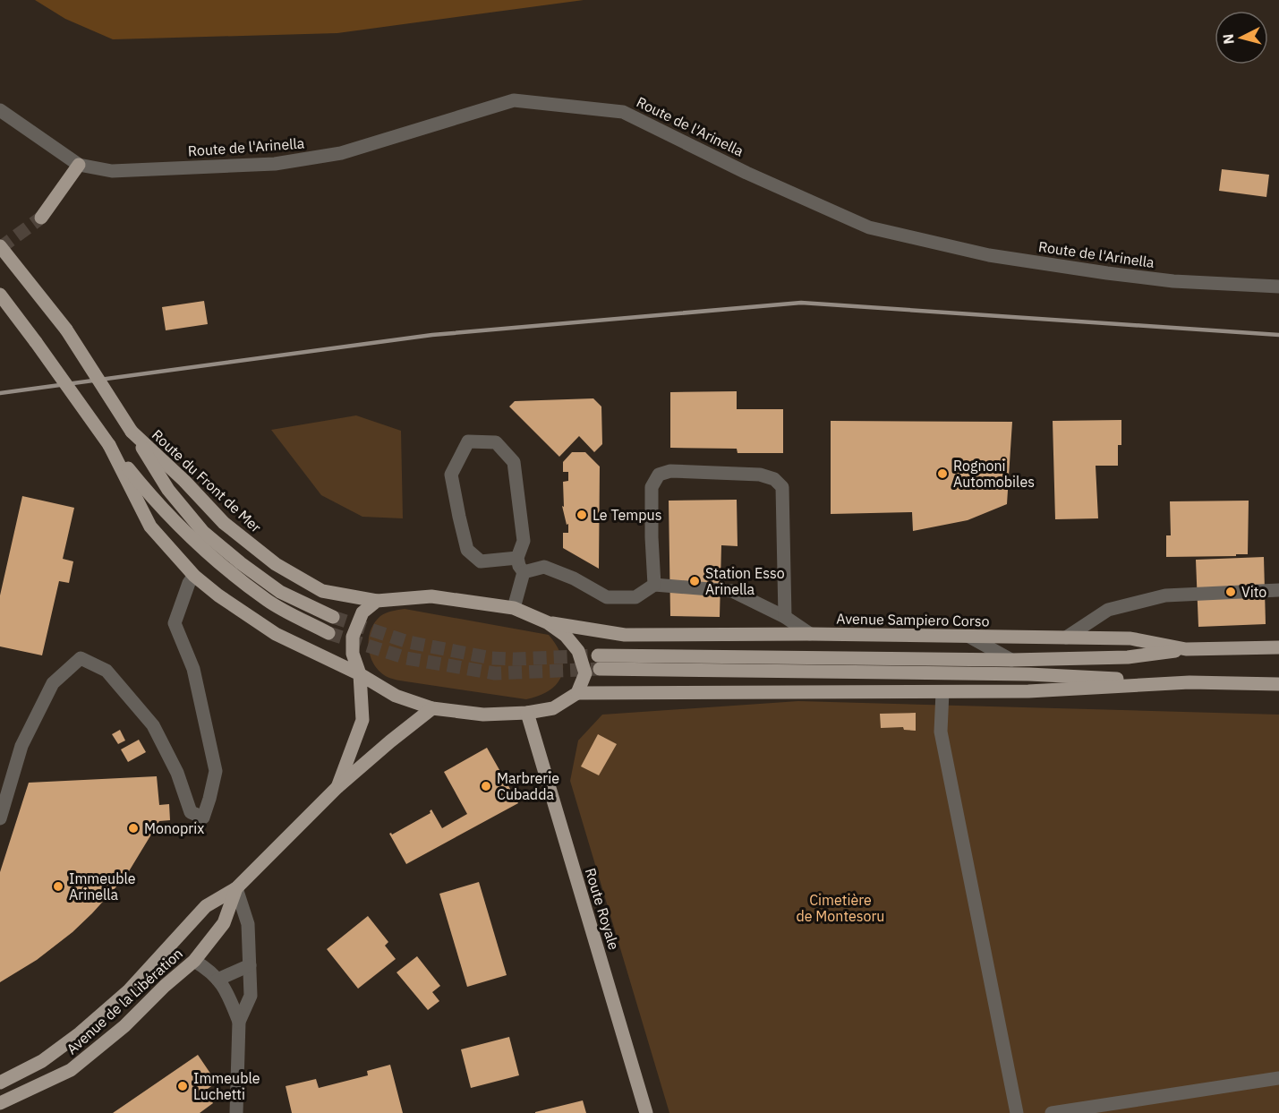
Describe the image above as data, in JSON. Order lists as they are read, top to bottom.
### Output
{
  "streets": {
    "main road": [
      "Route du Front de Mer",
      "Avenue Sampiero Corso",
      "Route Royale",
      "Avenue de la Libération"
    ],
    "street": ["Route de l'Arinella"]
  },
  "crossings": [
    ["Route du Front de Mer", "Avenue Sampiero Corso"],
    ["Route du Front de Mer", "Avenue de la Libération"]
  ],
  "parks": ["Cimetière de Montesoru"],
  "places": [
    "Rognoni Automobiles",
    "Le Tempus",
    "Station Esso Arinella",
    "Vito",
    "Marbrerie Cubadda",
    "Monoprix",
    "Immeuble Arinella",
    "Immeuble Luchetti"
  ],
  "north": "left"
}
